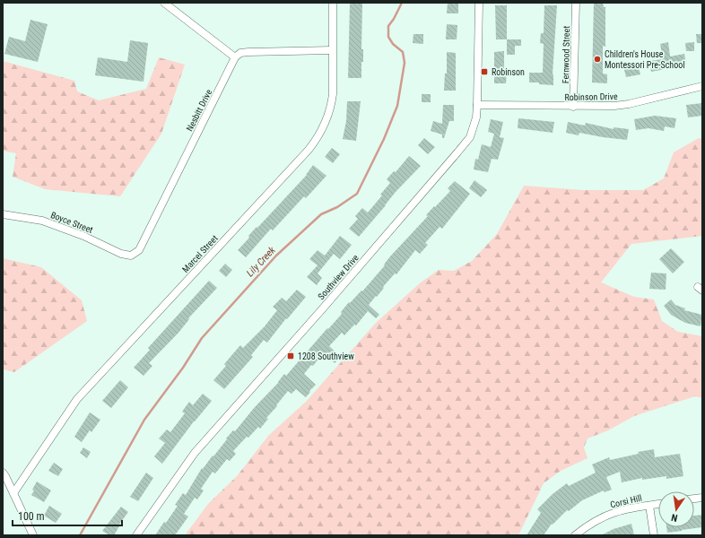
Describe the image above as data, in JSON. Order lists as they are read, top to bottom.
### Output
{
  "streets": {
    "street": [
      "Fernwood Street",
      "Robinson Drive",
      "Nesbitt Drive",
      "Boyce Street",
      "Marcel Street",
      "Southview Drive",
      "Corsi Hill"
    ]
  },
  "crossings": [
    ["Fernwood Street", "Robinson Drive"],
    ["Robinson Drive", "Southview Drive"],
    ["Nesbitt Drive", "Boyce Street"]
  ],
  "water": ["Lily Creek"],
  "places": {
    "other": ["Children's House Montessori Pre-School"],
    "transit": ["Robinson", "1208 Southview"]
  },
  "scale_bar": "100 m",
  "north": "bottom"
}
